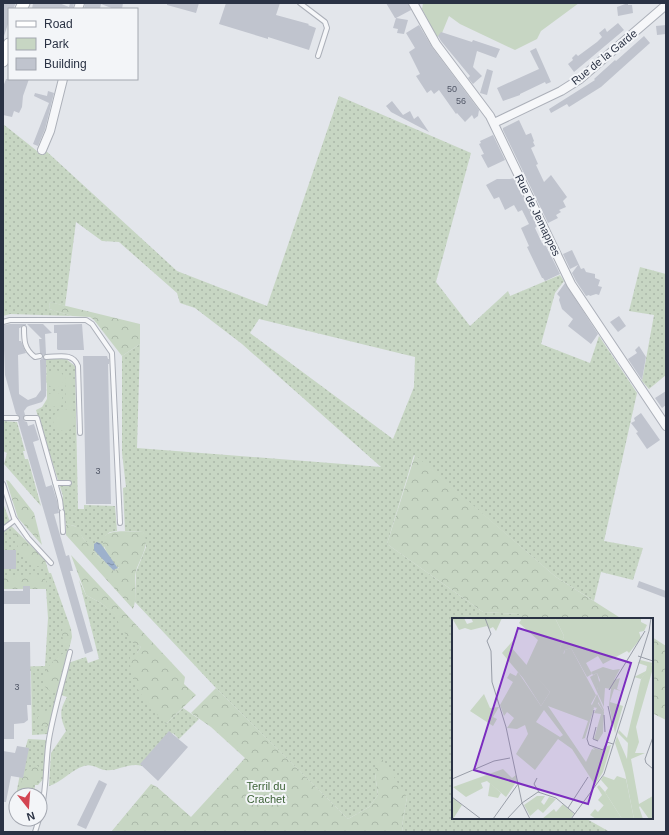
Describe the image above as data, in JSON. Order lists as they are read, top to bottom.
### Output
{
  "streets": {
    "street": ["Rue de la Garde", "Rue de Jemappes"]
  },
  "crossings": [
    ["Rue de la Garde", "Rue de Jemappes"]
  ],
  "parks": ["Terril du Crachet"],
  "house_numbers": [
    "50",
    "56",
    "3",
    "3"
  ],
  "legend": ["Road", "Park", "Building"],
  "north": "bottom"
}
